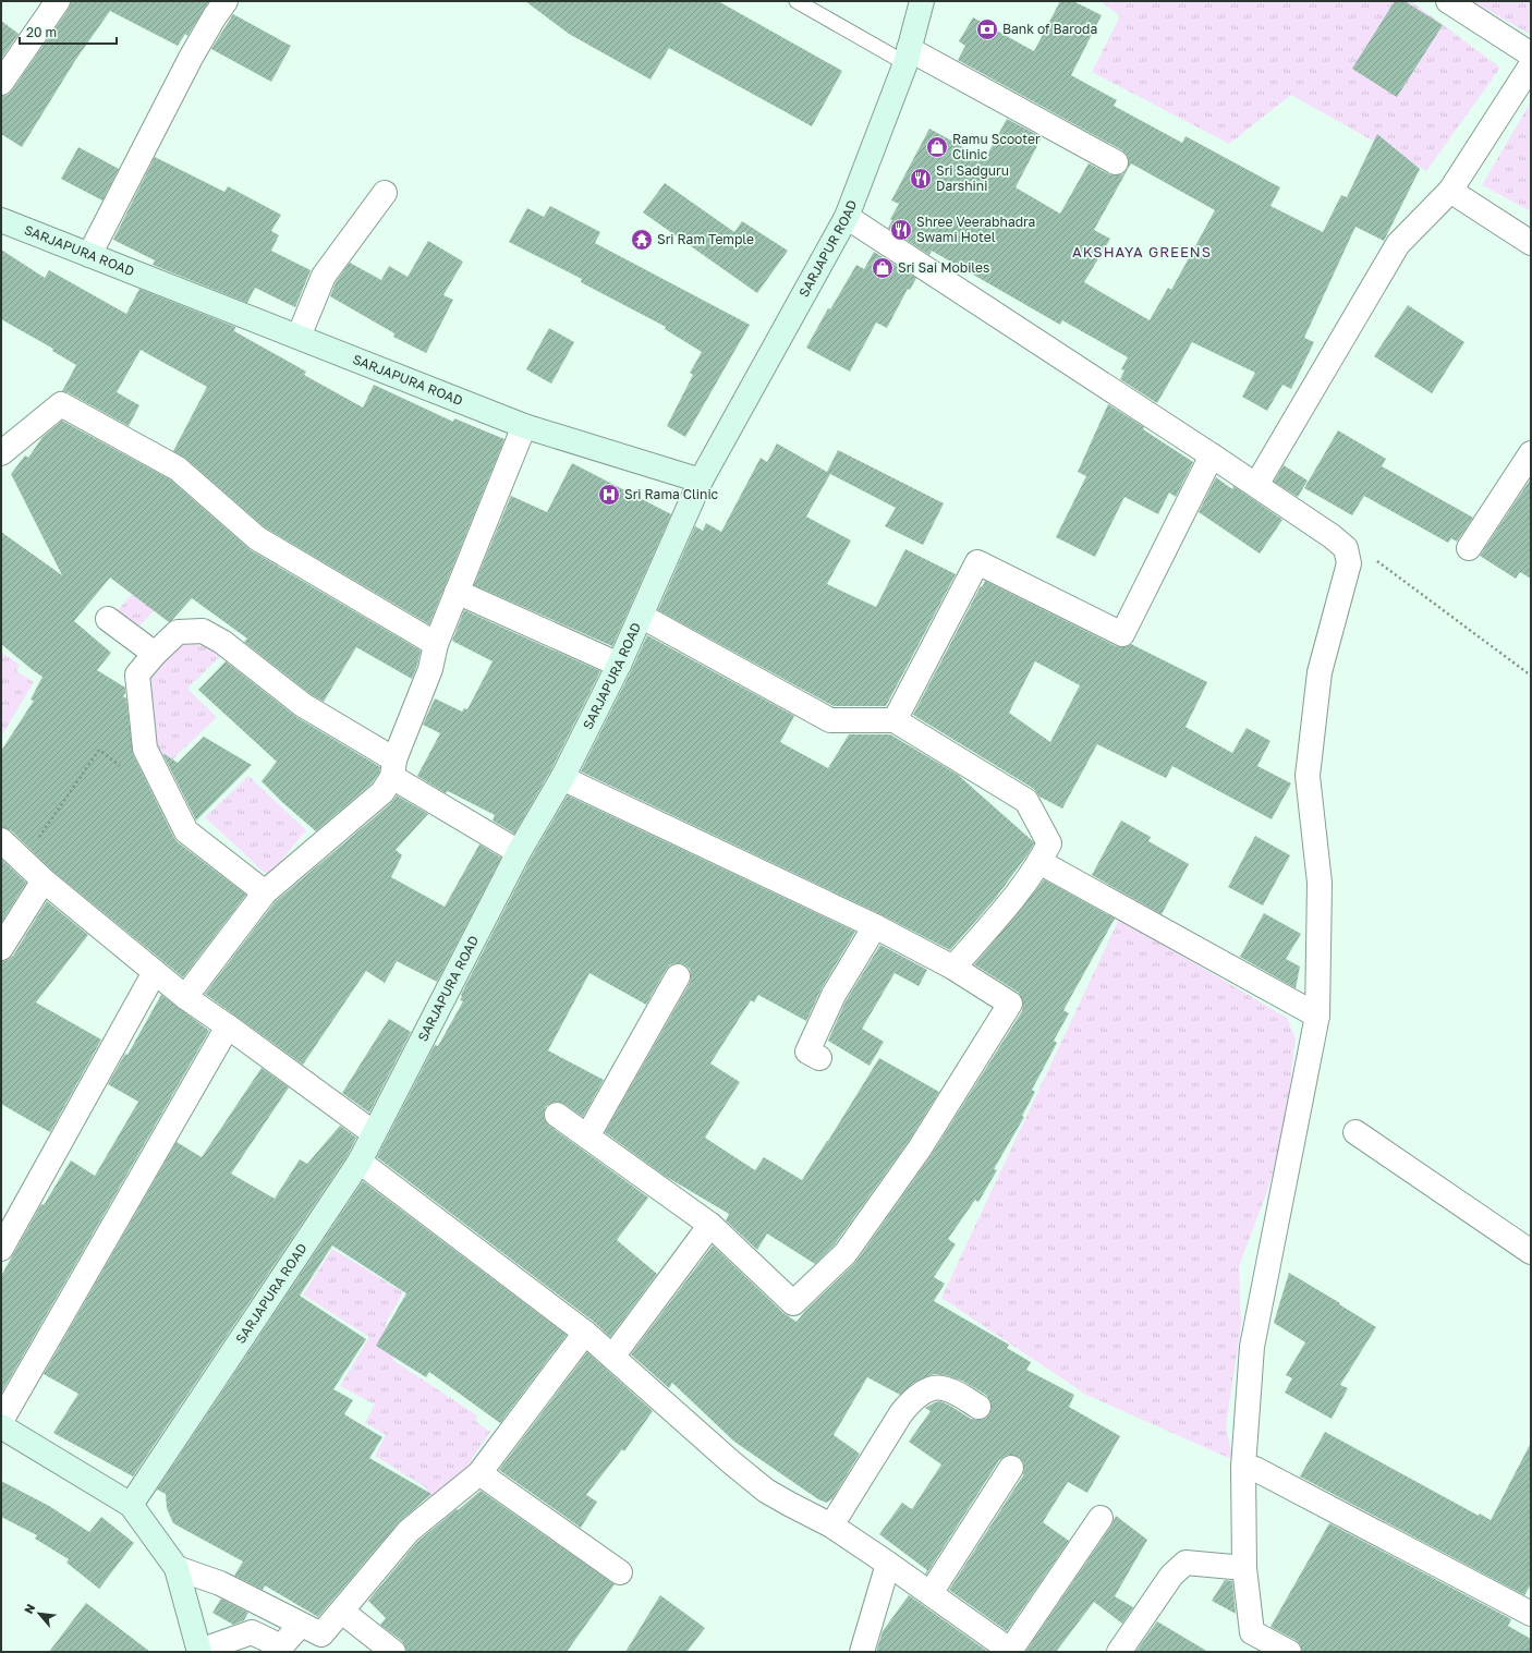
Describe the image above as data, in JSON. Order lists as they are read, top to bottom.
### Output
{
  "streets": {
    "street": ["SARJAPUR ROAD", "SARJAPURA ROAD"]
  },
  "crossings": [
    ["SARJAPUR ROAD", "SARJAPURA ROAD"]
  ],
  "districts": ["AKSHAYA GREENS"],
  "places": {
    "bank": ["Bank of Baroda"],
    "shop": ["Ramu Scooter Clinic", "Sri Sai Mobiles"],
    "restaurant": ["Sri Sadguru Darshini", "Shree Veerabhadra Swami Hotel"],
    "temple": ["Sri Ram Temple"],
    "hospital": ["Sri Rama Clinic"]
  },
  "scale_bar": "20 m",
  "north": "top left"
}
